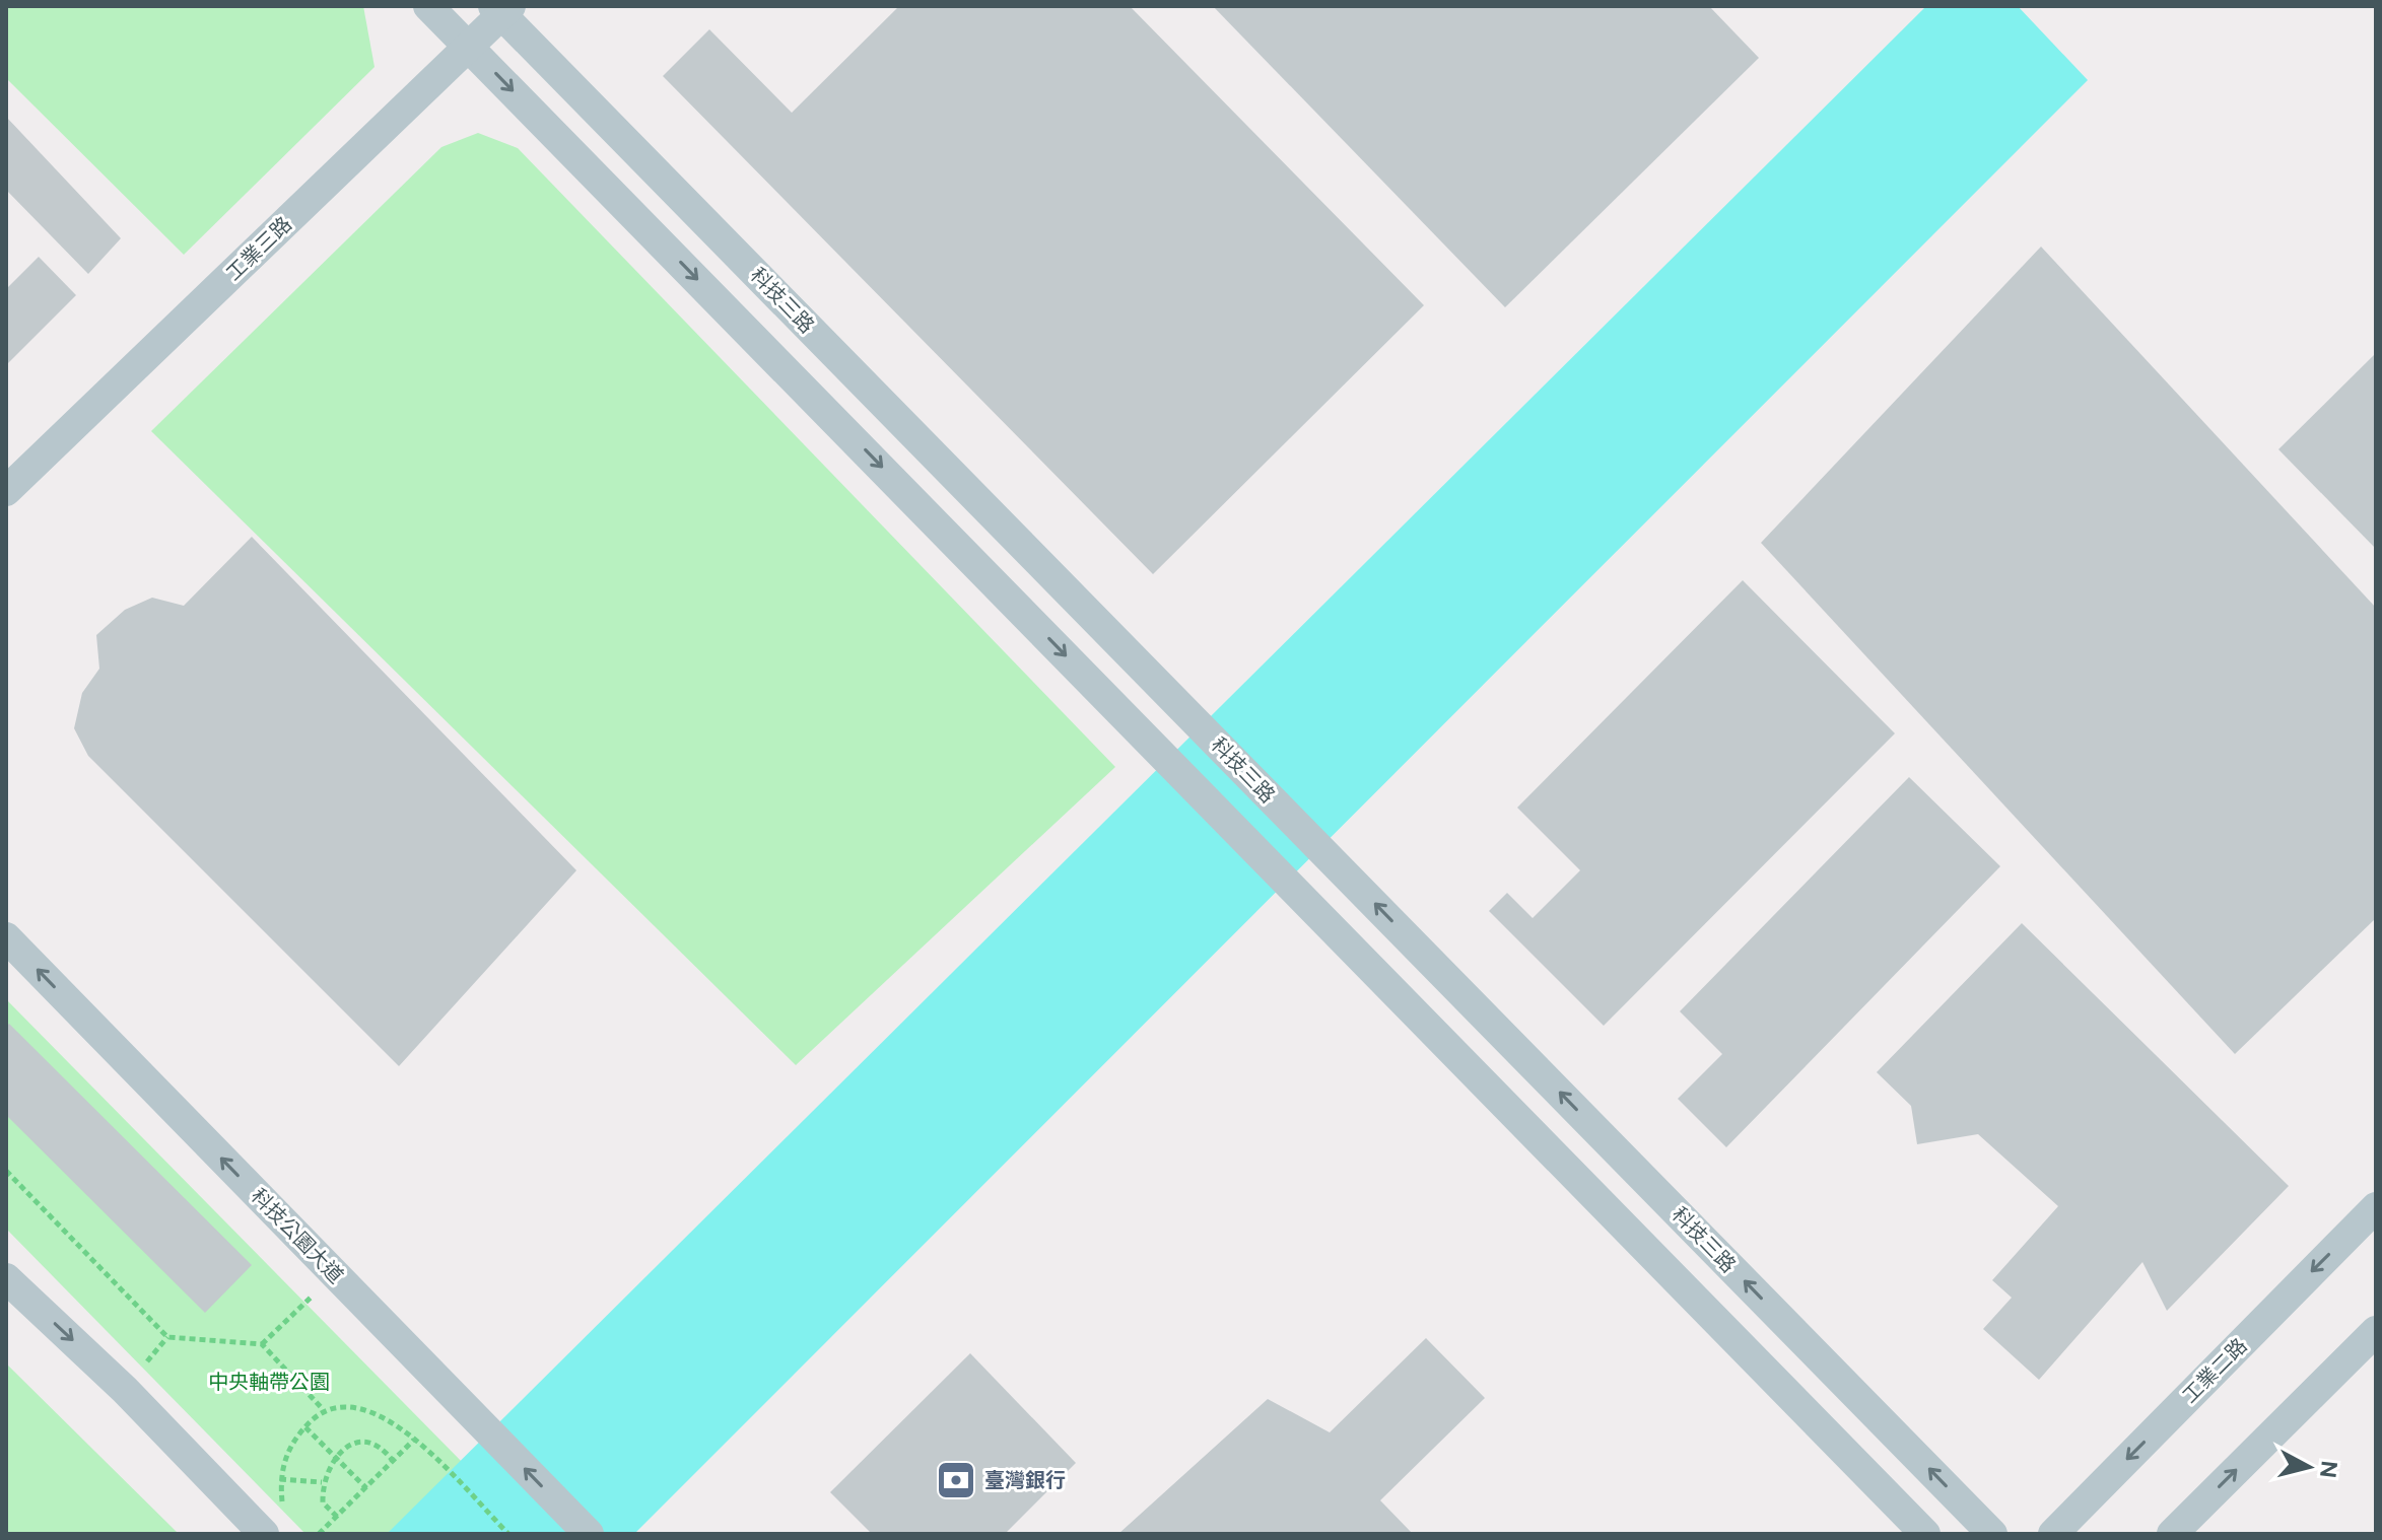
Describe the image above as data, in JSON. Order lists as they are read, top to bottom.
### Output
{
  "streets": {
    "street": [
      "工業三路",
      "科技三路",
      "科技公園大道",
      "工業二路"
    ]
  },
  "crossings": [
    ["工業三路", "科技三路"]
  ],
  "parks": ["中央軸帶公園"],
  "places": {
    "bank": ["臺灣銀行"]
  },
  "north": "right"
}
